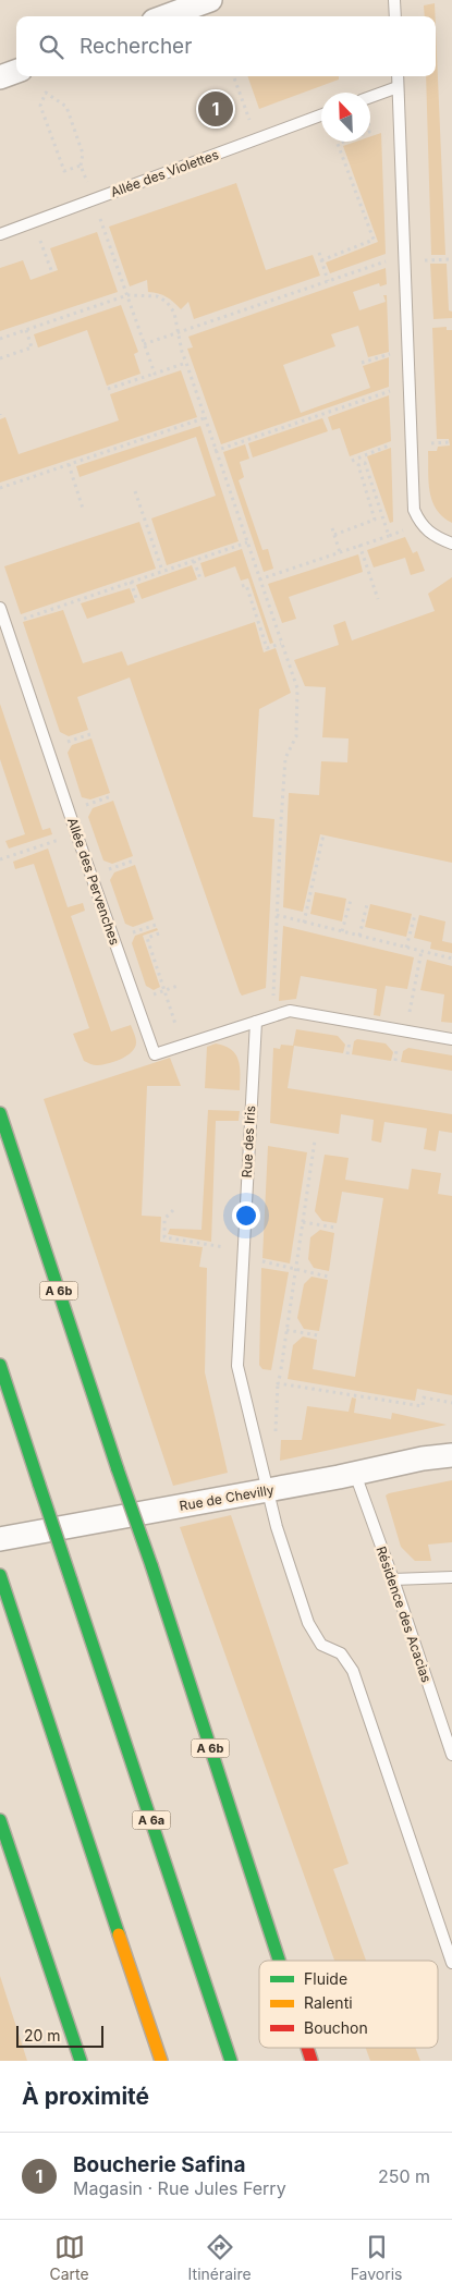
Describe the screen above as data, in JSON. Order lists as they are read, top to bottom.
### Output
{
  "streets": {
    "highway": ["A 6b", "A 6a"],
    "street": ["Rue de Chevilly"],
    "lane": [
      "Allée des Violettes",
      "Allée des Pervenches",
      "Rue des Iris",
      "Résidence des Acacias"
    ]
  },
  "crossings": [
    ["Allée des Pervenches", "Rue des Iris"],
    ["Rue des Iris", "Rue de Chevilly"],
    ["Rue de Chevilly", "Résidence des Acacias"]
  ],
  "legend": ["Fluide", "Ralenti", "Bouchon"],
  "scale_bar": "20 m",
  "north": "top left",
  "page": {
    "search": "Rechercher",
    "pins": "1",
    "scale": "20 m",
    "heading": "À proximité",
    "list": [
      {
        "mark": "1",
        "name": "Boucherie Safina",
        "note": "Magasin · Rue Jules Ferry",
        "value": "250 m"
      }
    ],
    "nav": ["Carte", "Itinéraire", "Favoris"]
  }
}
